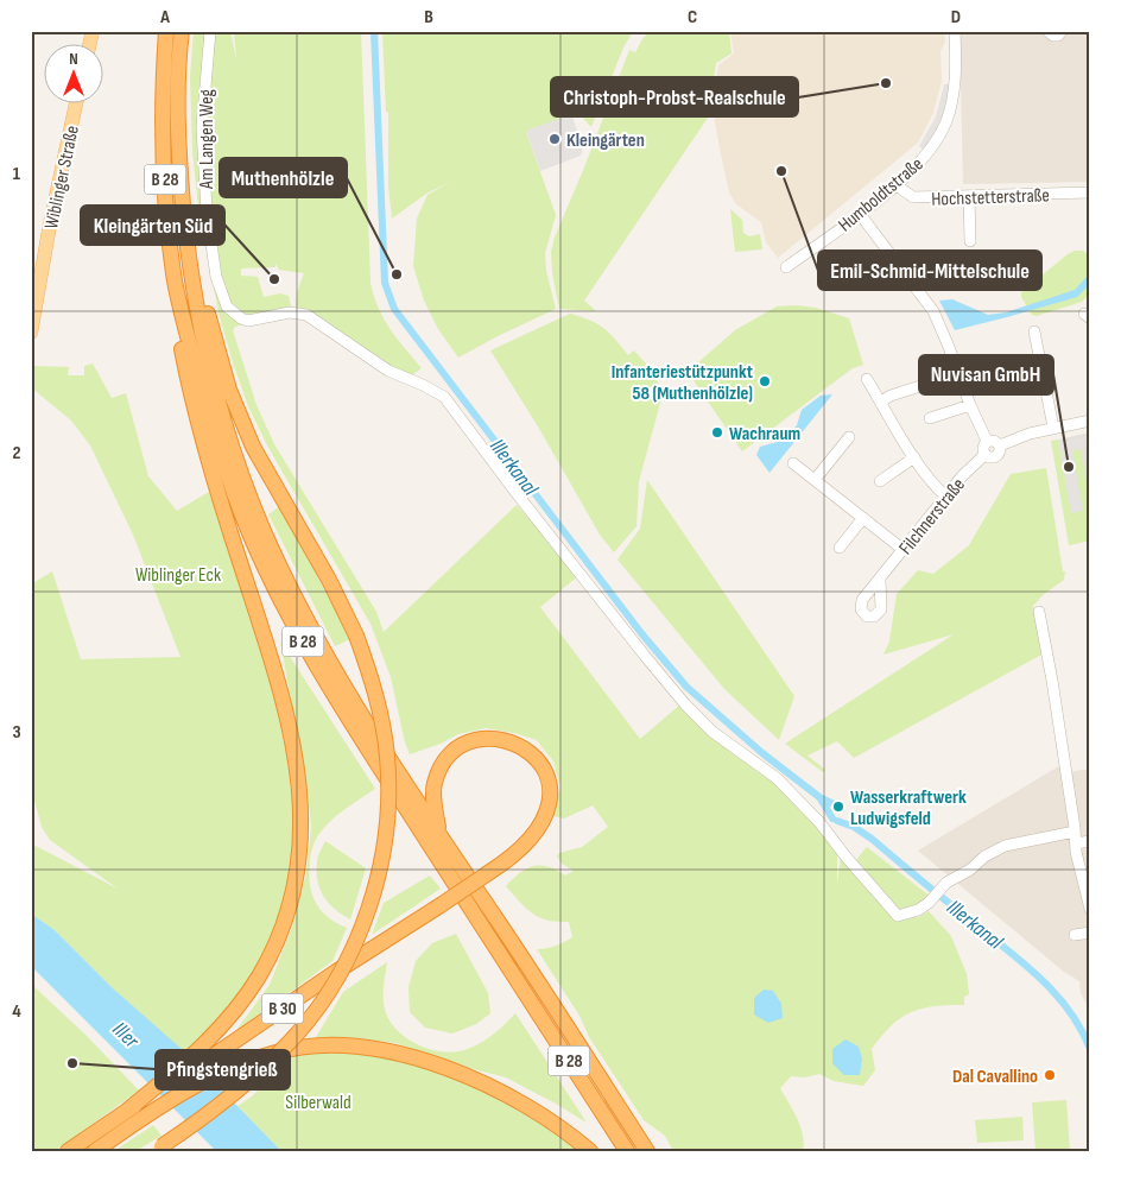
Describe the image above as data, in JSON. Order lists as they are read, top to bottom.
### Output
{
  "streets": {
    "highway": ["B 28", "B 30"],
    "main road": ["Wiblinger Straße"],
    "street": [
      "Am Langen Weg",
      "Humboldtstraße",
      "Hochstetterstraße",
      "Filchnerstraße"
    ]
  },
  "crossings": [
    ["B 28", "B 30"],
    ["Humboldtstraße", "Hochstetterstraße"]
  ],
  "water": ["Illerkanal", "Iller"],
  "parks": ["Wiblinger Eck", "Silberwald"],
  "places": [
    "Christoph-Probst-Realschule",
    "Kleingärten",
    "Emil-Schmid-Mittelschule",
    "Muthenhölzle",
    "Kleingärten Süd",
    "Infanteriestützpunkt 58 (Muthenhölzle)",
    "Wachraum",
    "Nuvisan GmbH",
    "Wasserkraftwerk Ludwigsfeld",
    "Pfingstengrieß",
    "Dal Cavallino"
  ],
  "north": "top",
  "grid": {
    "columns": [
      "A",
      "B",
      "C",
      "D"
    ],
    "rows": [
      "1",
      "2",
      "3",
      "4"
    ]
  }
}
